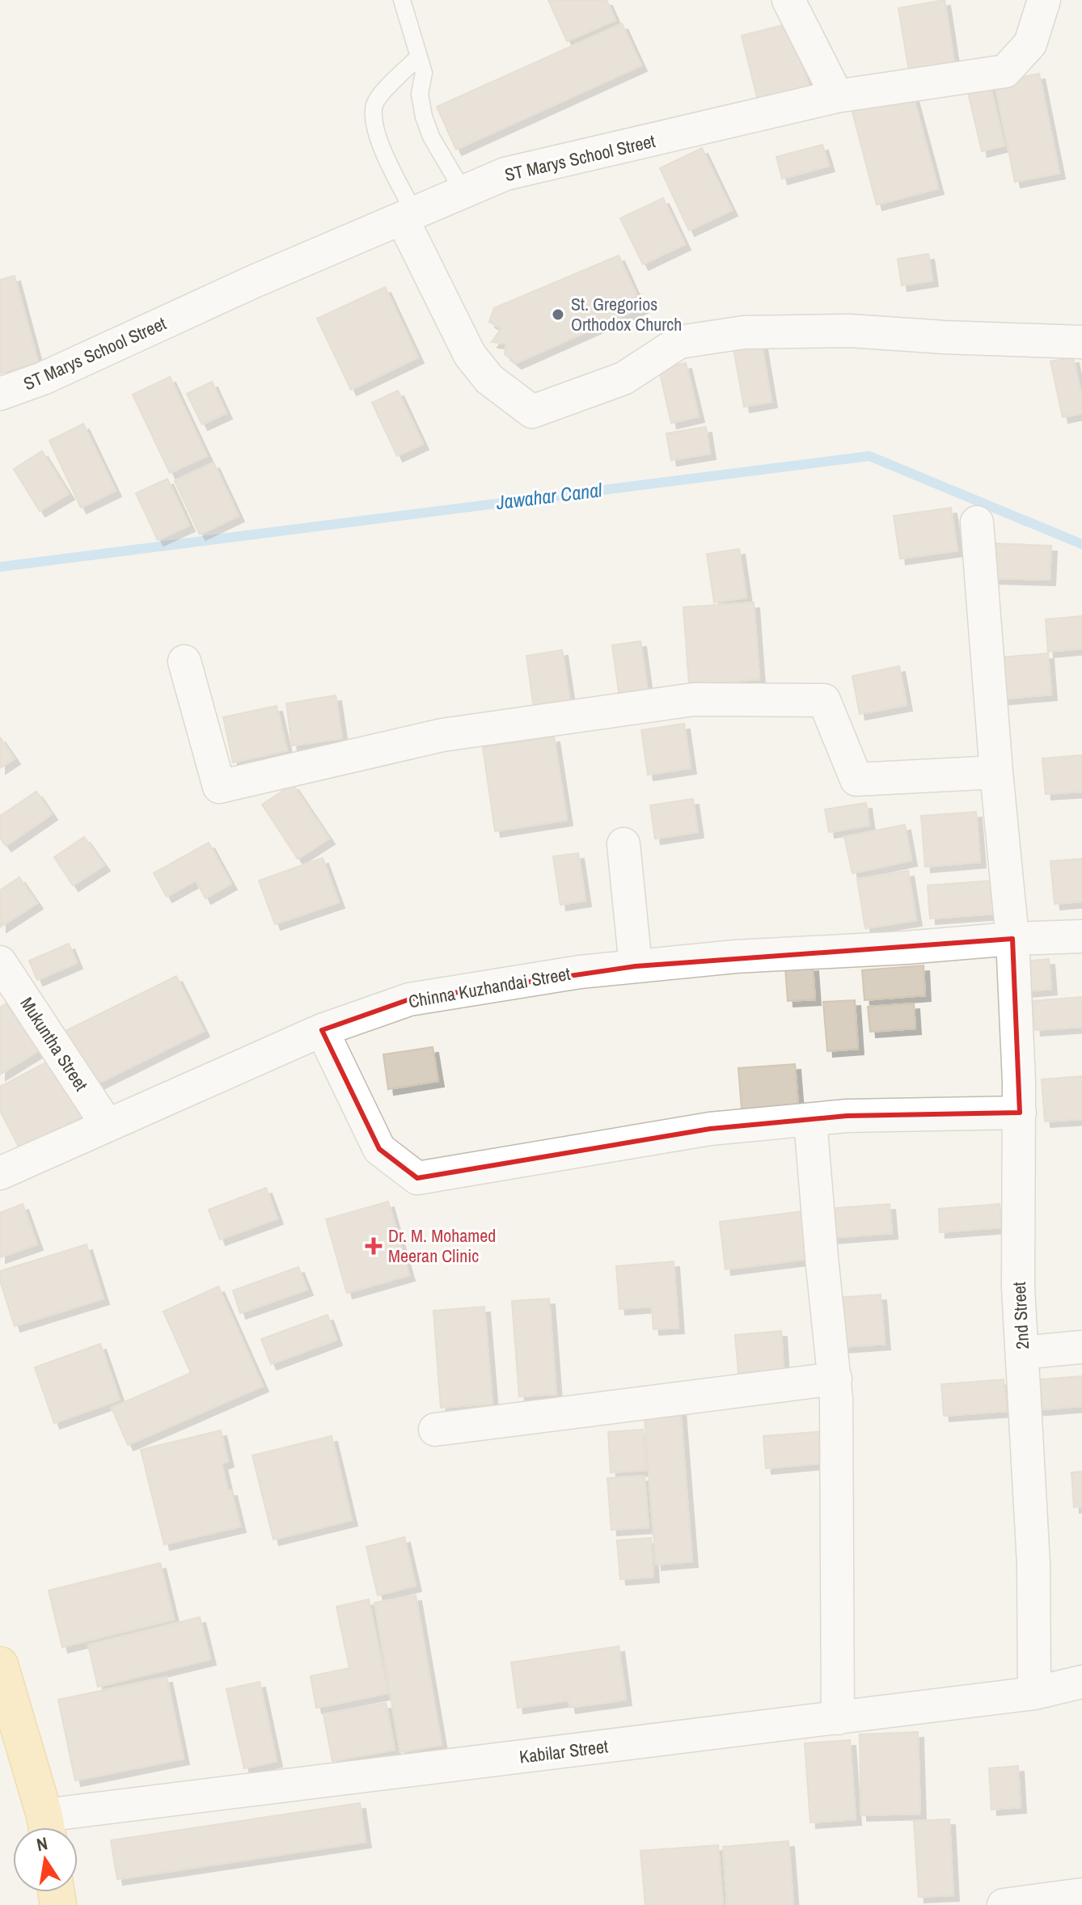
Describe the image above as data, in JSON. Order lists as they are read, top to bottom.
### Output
{
  "streets": {
    "street": [
      "ST Marys School Street",
      "Chinna Kuzhandai Street",
      "Mukuntha Street",
      "2nd Street",
      "Kabilar Street"
    ]
  },
  "crossings": [
    ["Chinna Kuzhandai Street", "Mukuntha Street"],
    ["Chinna Kuzhandai Street", "2nd Street"],
    ["2nd Street", "Kabilar Street"]
  ],
  "water": ["Jawahar Canal"],
  "places": {
    "other": ["St. Gregorios Orthodox Church"],
    "health": ["Dr. M. Mohamed Meeran Clinic"]
  },
  "north": "top"
}
